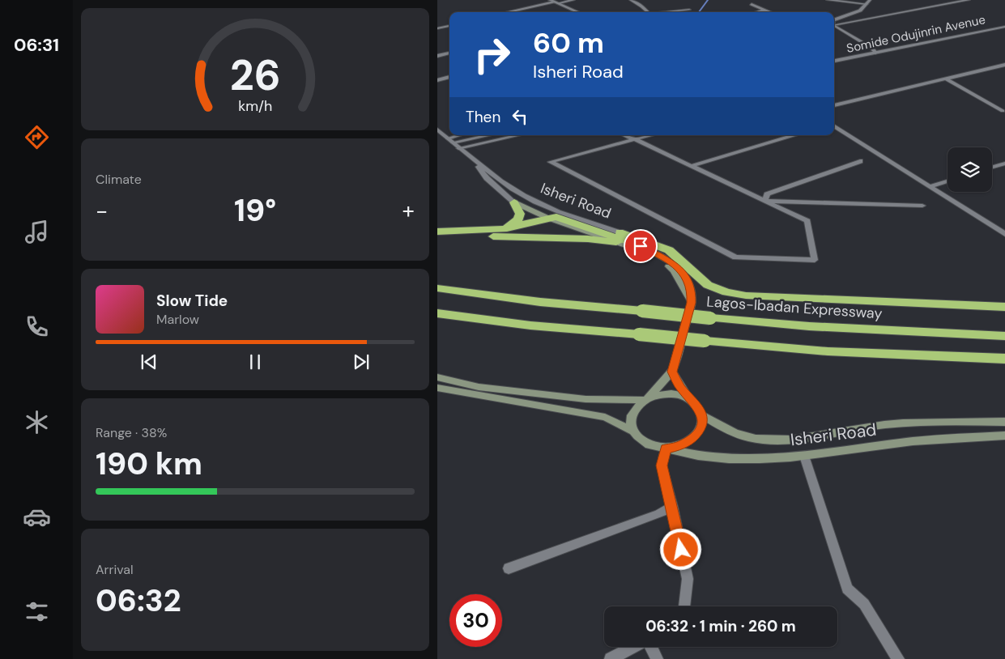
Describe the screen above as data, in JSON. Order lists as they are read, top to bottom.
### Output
{
  "streets": {
    "highway": ["Lagos-Ibadan Expressway"],
    "main road": ["Isheri Road"],
    "street": ["Somide Odujinrin Avenue"]
  },
  "page": {
    "tabs": "06:31",
    "turn": ["60 m", "Isheri Road"],
    "then": "Then",
    "tile": [
      "Climate",
      ["Range · 38%", "190 km"],
      ["Arrival", "06:32"]
    ],
    "heat": ["−", "19°", "+"],
    "song": ["Slow Tide", "Marlow"],
    "limit": "30",
    "trip": "06:32 · 1 min · 260 m",
    "gauge": ["26", "km/h"]
  }
}
